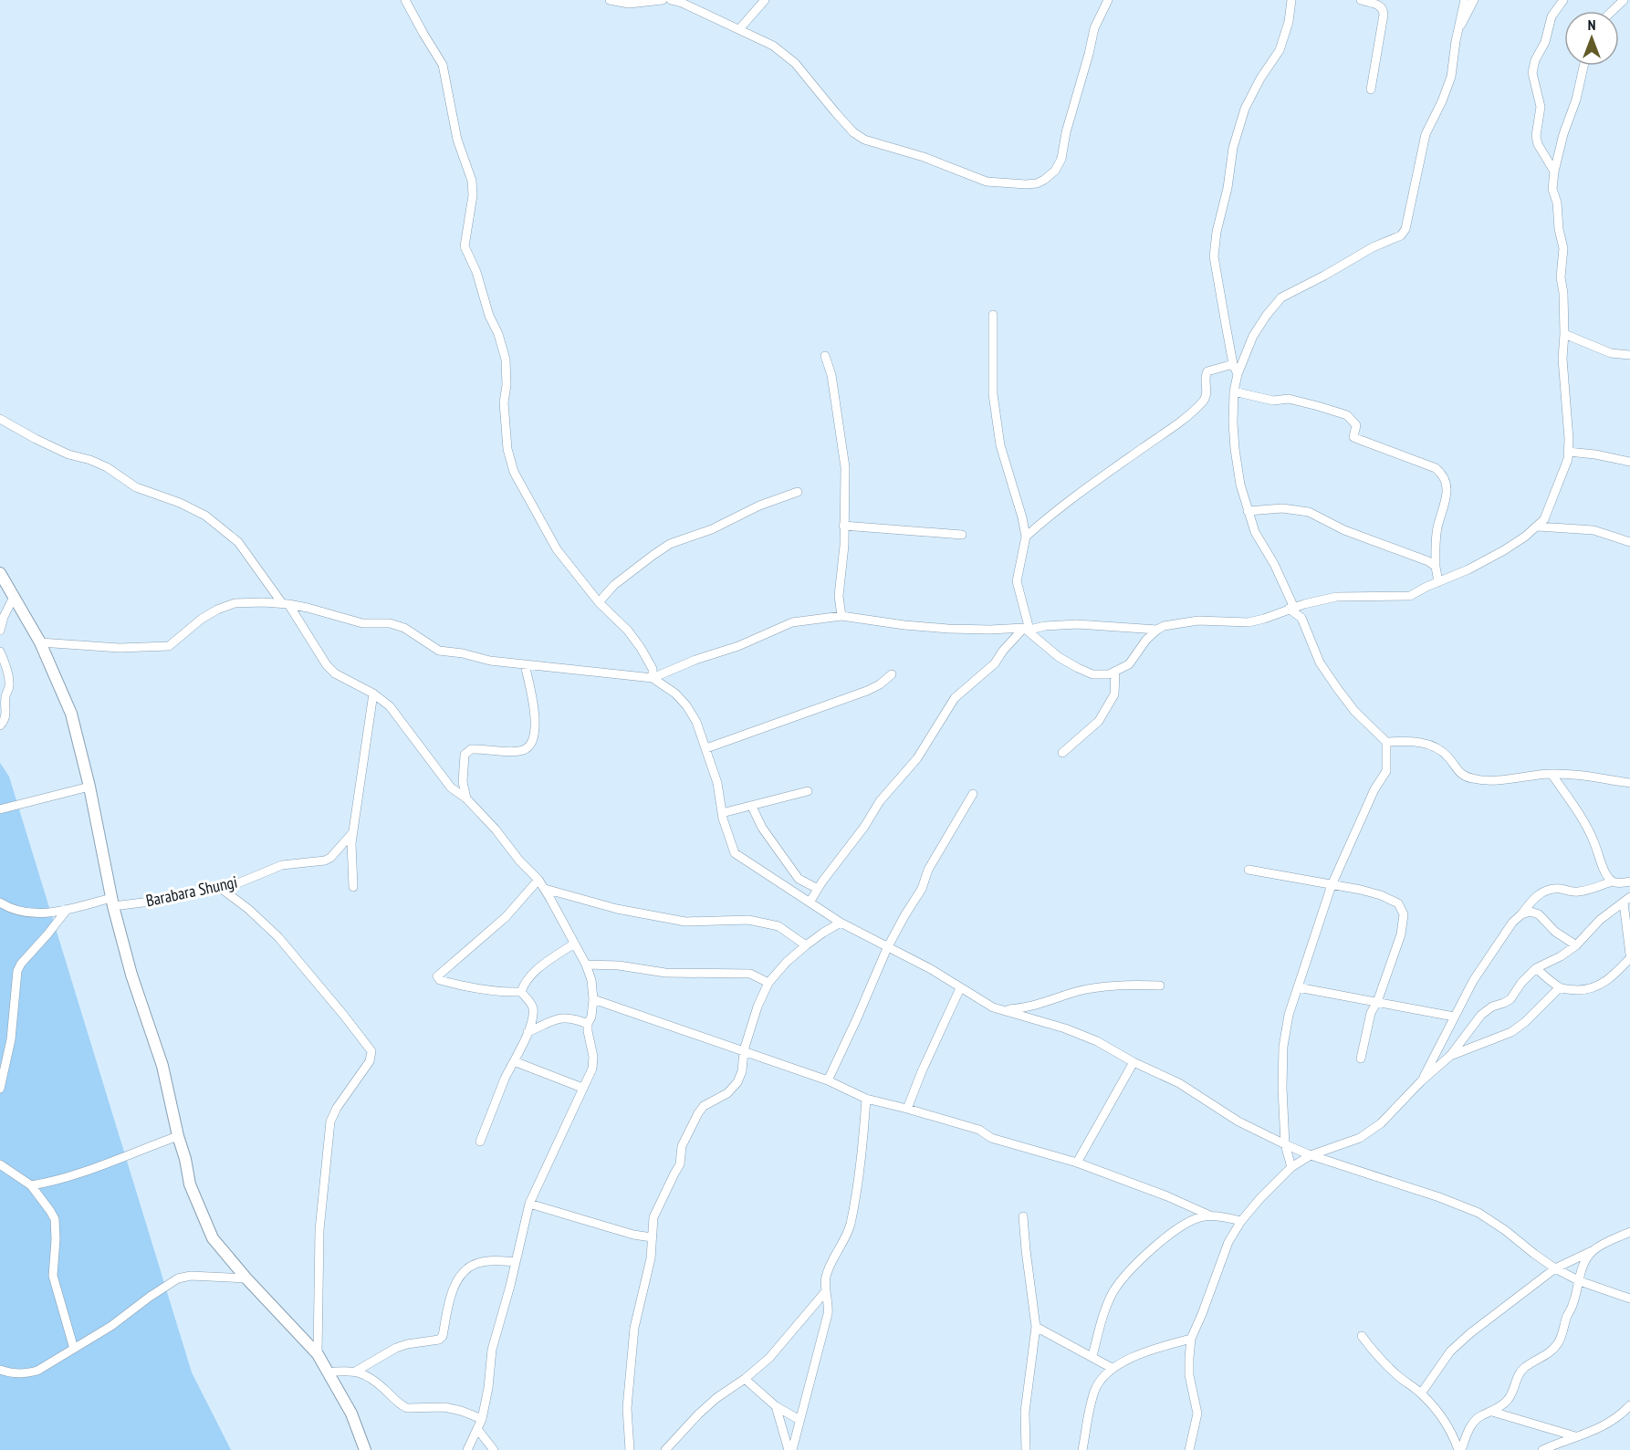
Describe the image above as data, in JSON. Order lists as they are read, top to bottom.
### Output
{
  "streets": {
    "street": ["Barabara Shungi"]
  },
  "north": "top"
}
